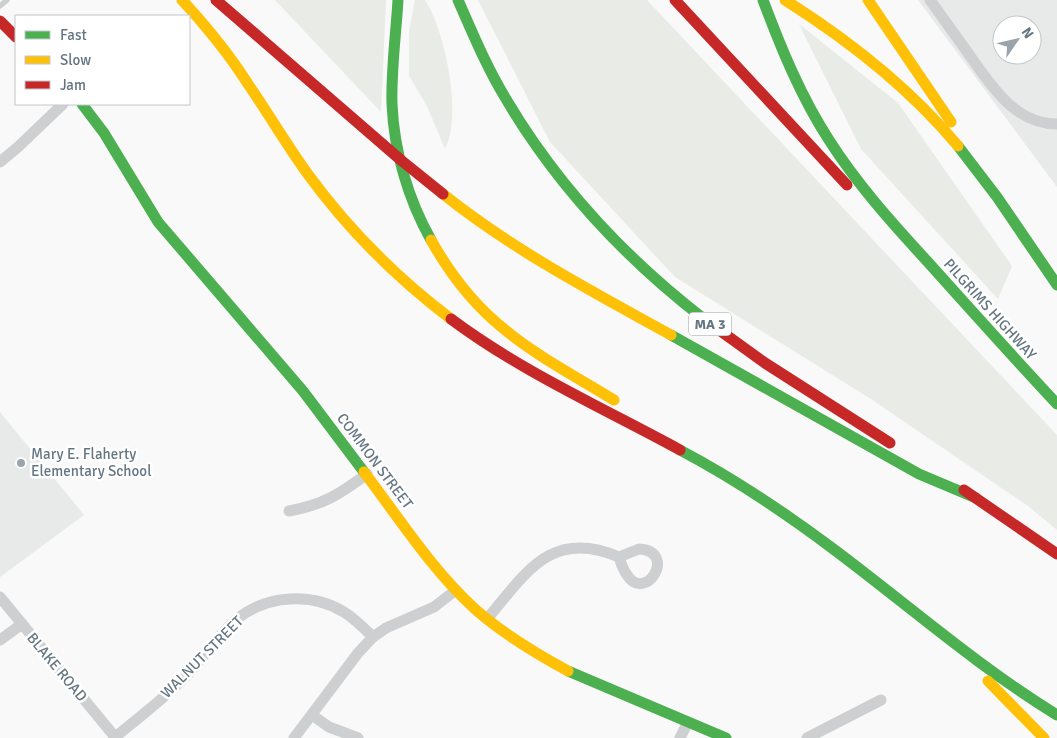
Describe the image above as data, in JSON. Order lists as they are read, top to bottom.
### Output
{
  "streets": {
    "main road": ["PILGRIMS HIGHWAY", "MA 3", "COMMON STREET"],
    "street": ["WALNUT STREET", "BLAKE ROAD"]
  },
  "crossings": [
    ["WALNUT STREET", "BLAKE ROAD"]
  ],
  "places": ["Mary E. Flaherty Elementary School"],
  "legend": ["Fast", "Slow", "Jam"],
  "north": "top right"
}
